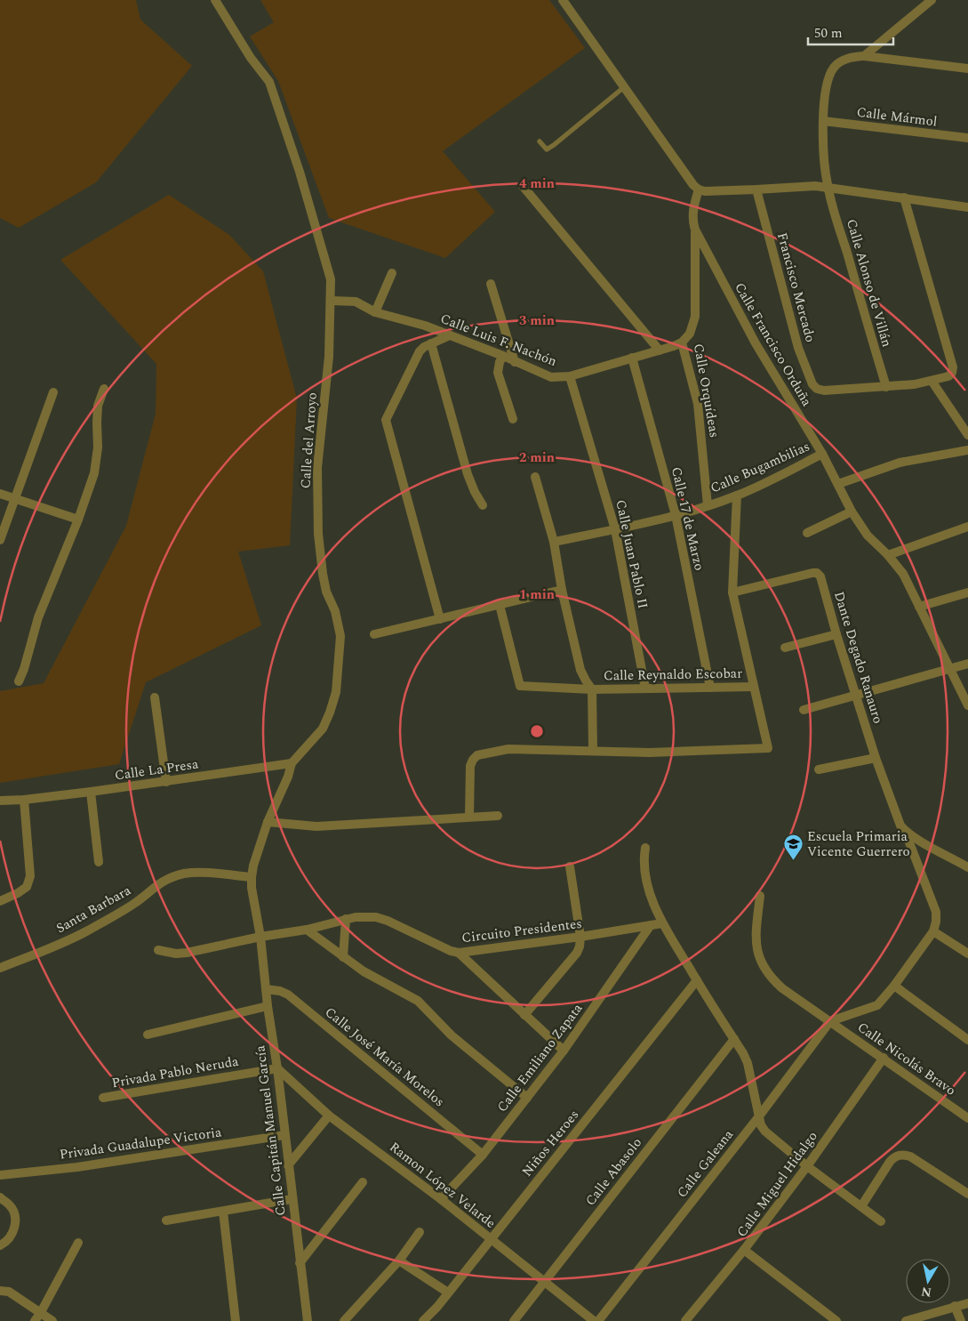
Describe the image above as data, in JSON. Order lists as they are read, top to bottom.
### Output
{
  "streets": {
    "street": [
      "Calle Mármol",
      "Calle Alonso de Villán",
      "Francisco Mercado",
      "Calle Luis F. Nachón",
      "Calle Francisco Orduña",
      "Calle Orquídeas",
      "Calle del Arroyo",
      "Calle Bugambilias",
      "Calle 17 de Marzo",
      "Calle Juan Pablo II",
      "Dante Degado Ranauro",
      "Calle Reynaldo Escobar",
      "Calle La Presa",
      "Santa Barbara",
      "Circuito Presidentes",
      "Calle José María Morelos",
      "Calle Emiliano Zapata",
      "Calle Nicolás Bravo",
      "Privada Pablo Neruda",
      "Calle Capitán Manuel García",
      "Privada Guadalupe Victoria",
      "Niños Heroes",
      "Calle Galeana",
      "Calle Abasolo",
      "Calle Miguel Hidalgo",
      "Ramon López Velarde"
    ]
  },
  "crossings": [
    ["Calle Mármol", "Calle Alonso de Villán"],
    ["Calle Alonso de Villán", "Francisco Mercado"],
    ["Calle Luis F. Nachón", "Calle Orquídeas"],
    ["Calle Luis F. Nachón", "Calle del Arroyo"],
    ["Calle Luis F. Nachón", "Calle 17 de Marzo"],
    ["Calle Luis F. Nachón", "Calle Juan Pablo II"],
    ["Calle Francisco Orduña", "Calle Orquídeas"],
    ["Calle Francisco Orduña", "Calle Bugambilias"],
    ["Calle Orquídeas", "Calle Bugambilias"],
    ["Calle del Arroyo", "Calle La Presa"],
    ["Calle del Arroyo", "Santa Barbara"],
    ["Calle del Arroyo", "Circuito Presidentes"],
    ["Calle del Arroyo", "Calle Capitán Manuel García"],
    ["Calle Bugambilias", "Calle 17 de Marzo"],
    ["Calle Bugambilias", "Calle Juan Pablo II"],
    ["Calle 17 de Marzo", "Calle Reynaldo Escobar"],
    ["Calle Juan Pablo II", "Calle Reynaldo Escobar"],
    ["Circuito Presidentes", "Calle Emiliano Zapata"],
    ["Circuito Presidentes", "Calle Capitán Manuel García"],
    ["Calle José María Morelos", "Calle Emiliano Zapata"],
    ["Calle José María Morelos", "Calle Capitán Manuel García"],
    ["Calle Emiliano Zapata", "Ramon López Velarde"],
    ["Calle Nicolás Bravo", "Calle Galeana"],
    ["Calle Nicolás Bravo", "Calle Miguel Hidalgo"],
    ["Privada Pablo Neruda", "Calle Capitán Manuel García"],
    ["Privada Pablo Neruda", "Ramon López Velarde"],
    ["Calle Capitán Manuel García", "Privada Guadalupe Victoria"],
    ["Calle Capitán Manuel García", "Ramon López Velarde"],
    ["Niños Heroes", "Ramon López Velarde"],
    ["Calle Abasolo", "Ramon López Velarde"]
  ],
  "places": {
    "school or university": ["Escuela Primaria Vicente Guerrero"]
  },
  "scale_bar": "50 m",
  "north": "bottom",
  "rings": [
    "4 min",
    "3 min",
    "2 min",
    "1 min"
  ]
}
